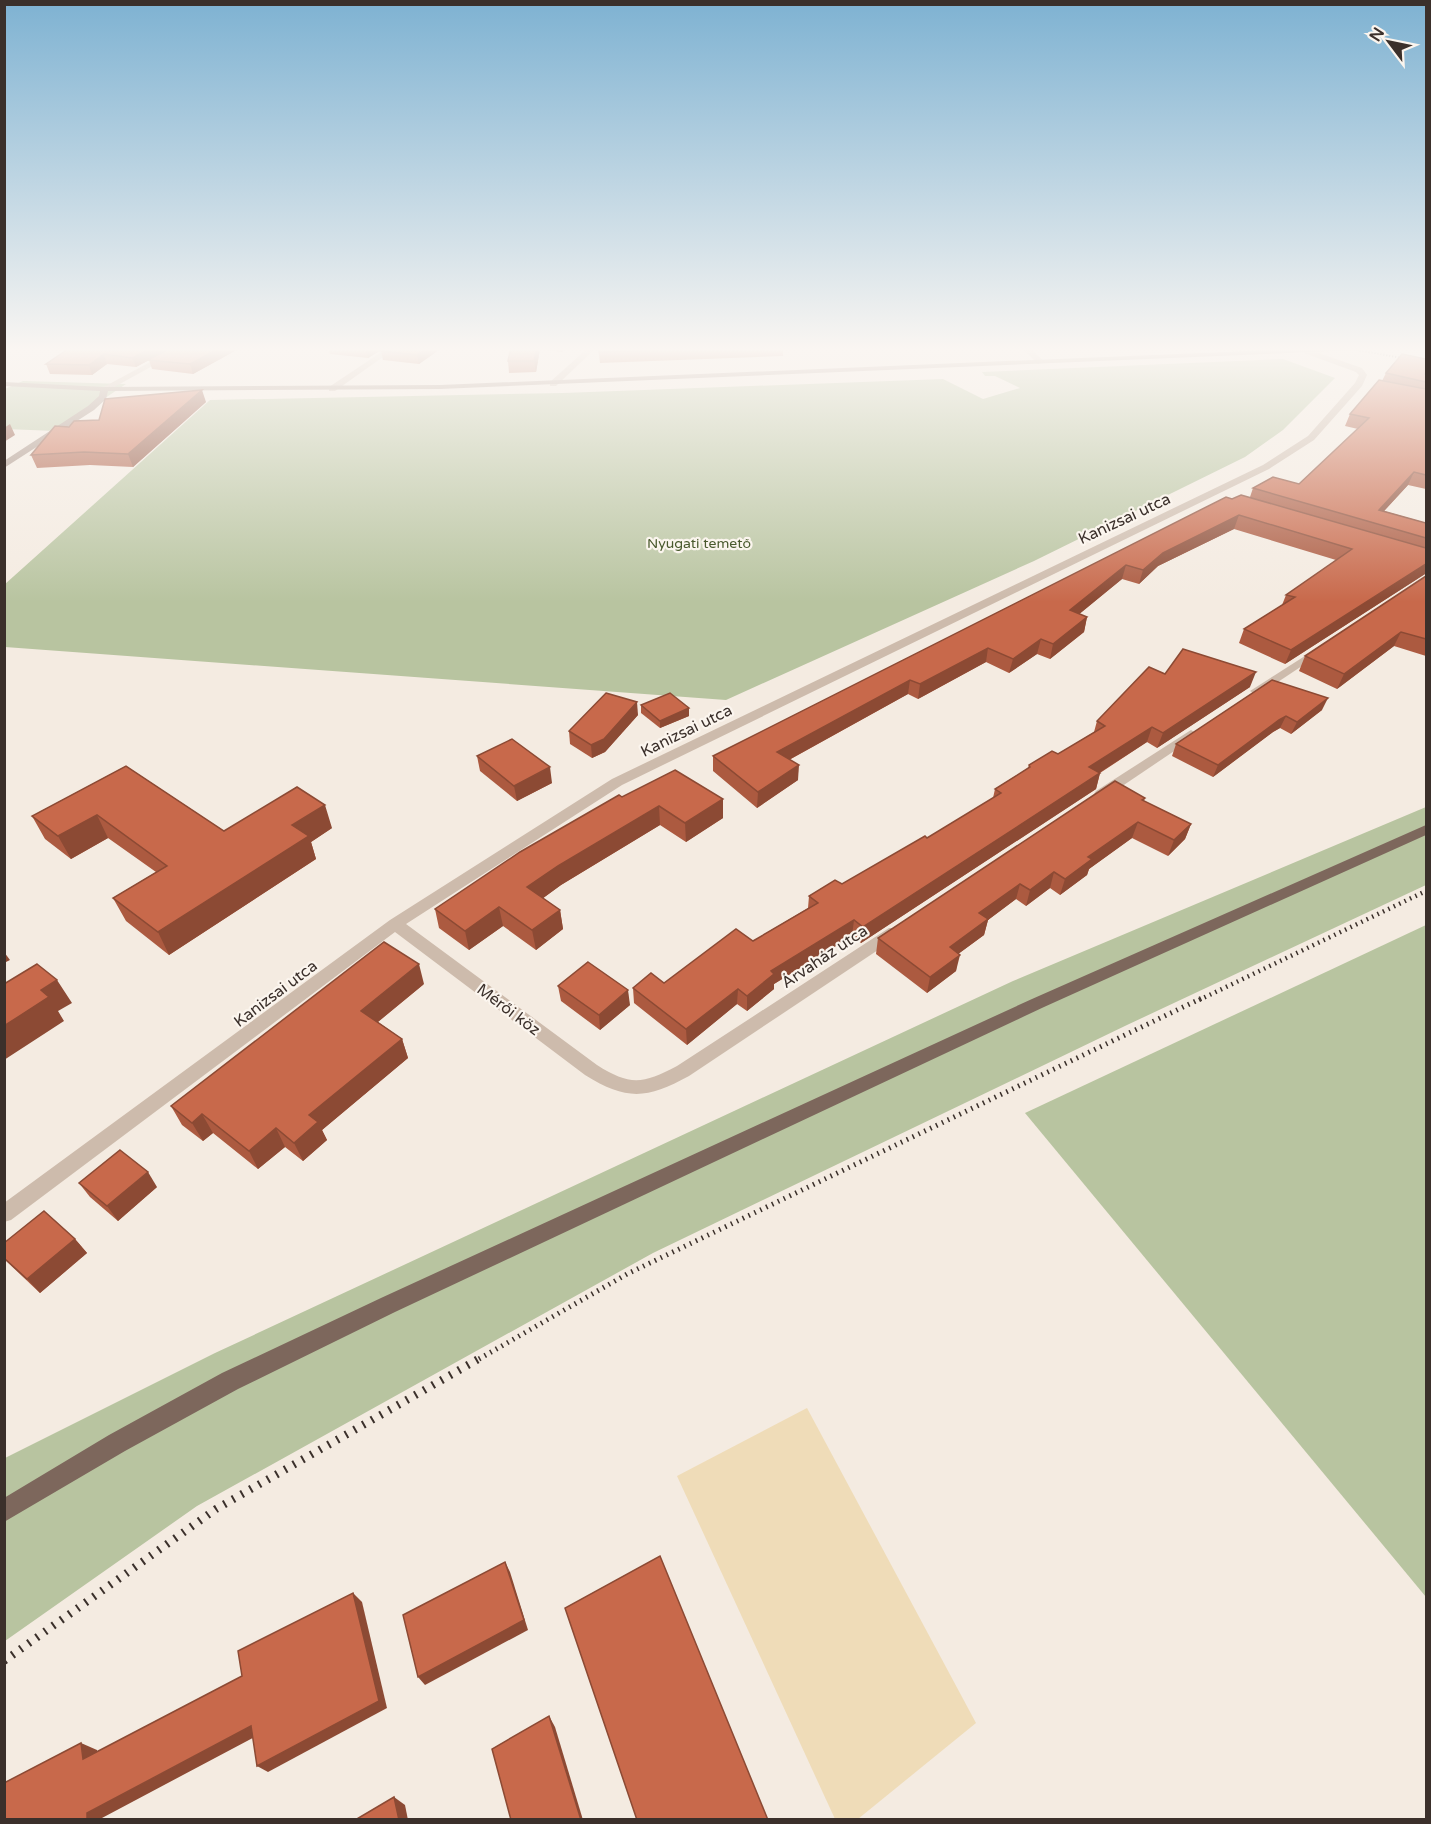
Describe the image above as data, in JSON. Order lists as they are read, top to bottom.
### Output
{
  "streets": {
    "street": ["Kanizsai utca", "Árvaház utca", "Mérői köz"]
  },
  "crossings": [
    ["Kanizsai utca", "Mérői köz"],
    ["Árvaház utca", "Mérői köz"]
  ],
  "parks": ["Nyugati temető"],
  "north": "top left"
}
